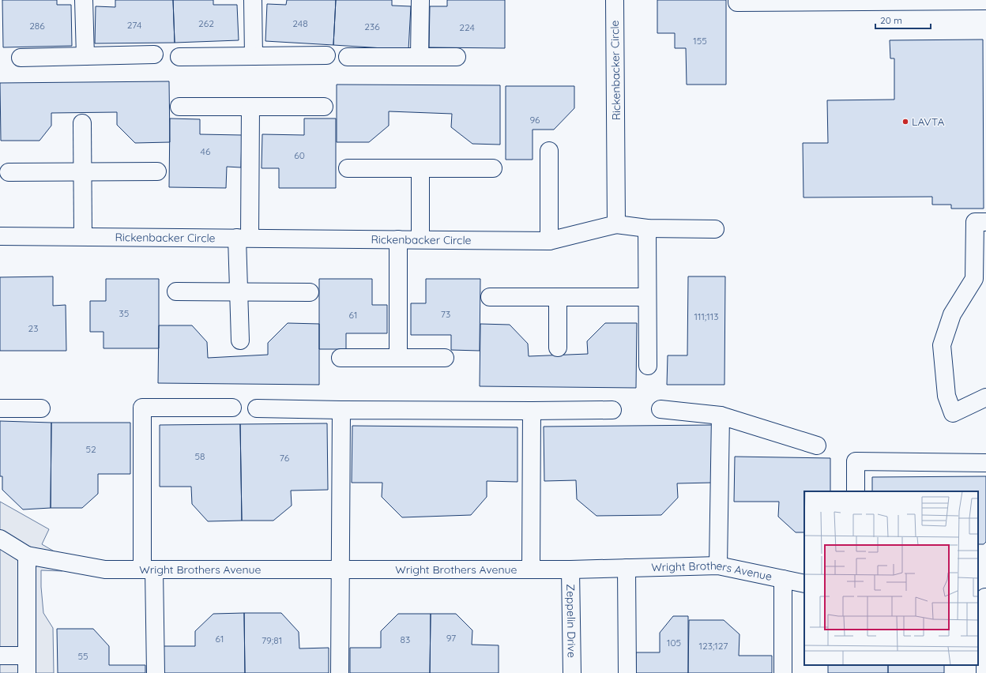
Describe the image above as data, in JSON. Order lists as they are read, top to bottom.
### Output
{
  "streets": {
    "street": ["Rickenbacker Circle", "Wright Brothers Avenue", "Zeppelin Drive"]
  },
  "crossings": [
    ["Wright Brothers Avenue", "Zeppelin Drive"]
  ],
  "places": ["LAVTA"],
  "house_numbers": [
    "262",
    "248",
    "274",
    "286",
    "236",
    "224",
    "155",
    "96",
    "46",
    "60",
    "35",
    "73",
    "61",
    "111;113",
    "23",
    "52",
    "58",
    "76",
    "97",
    "61",
    "83",
    "79;81",
    "105",
    "123;127",
    "55"
  ],
  "scale_bar": "20 m"
}
